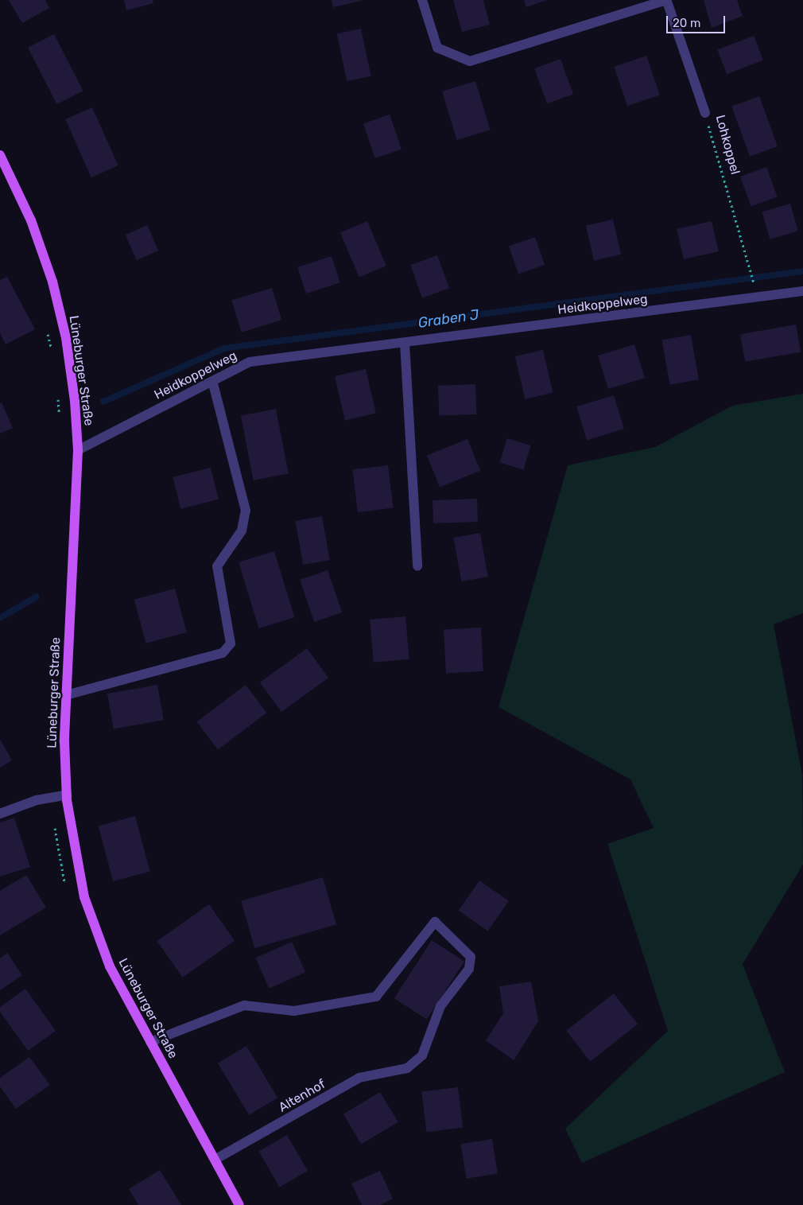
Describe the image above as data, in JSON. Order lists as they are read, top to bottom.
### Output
{
  "streets": {
    "main road": ["Lüneburger Straße"],
    "street": ["Lohkoppel", "Heidkoppelweg", "Altenhof"]
  },
  "crossings": [
    ["Lohkoppel", "Heidkoppelweg"],
    ["Heidkoppelweg", "Lüneburger Straße"],
    ["Lüneburger Straße", "Altenhof"]
  ],
  "water": ["Graben J"],
  "scale_bar": "20 m"
}
